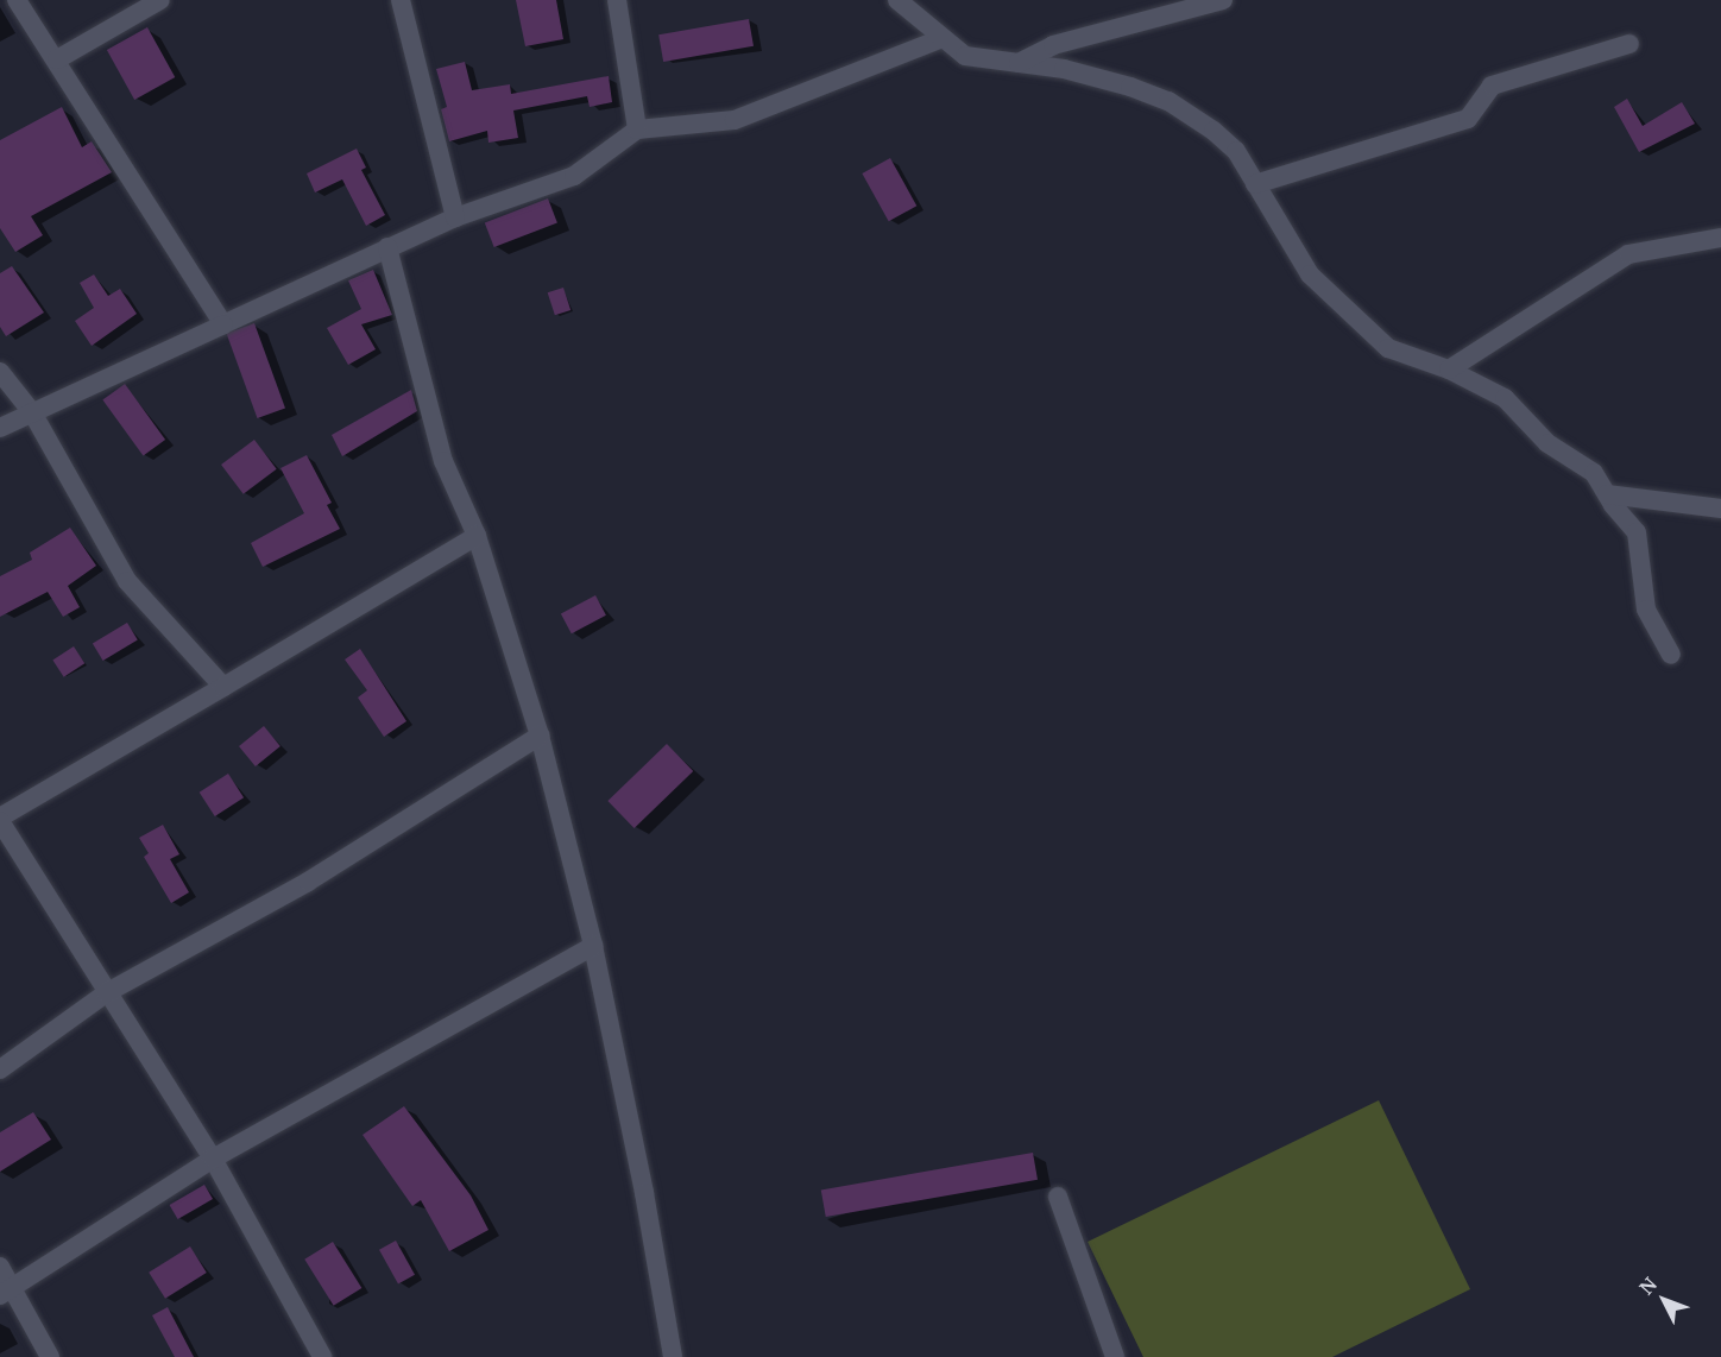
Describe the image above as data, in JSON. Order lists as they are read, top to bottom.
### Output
{
  "north": "top left"
}
